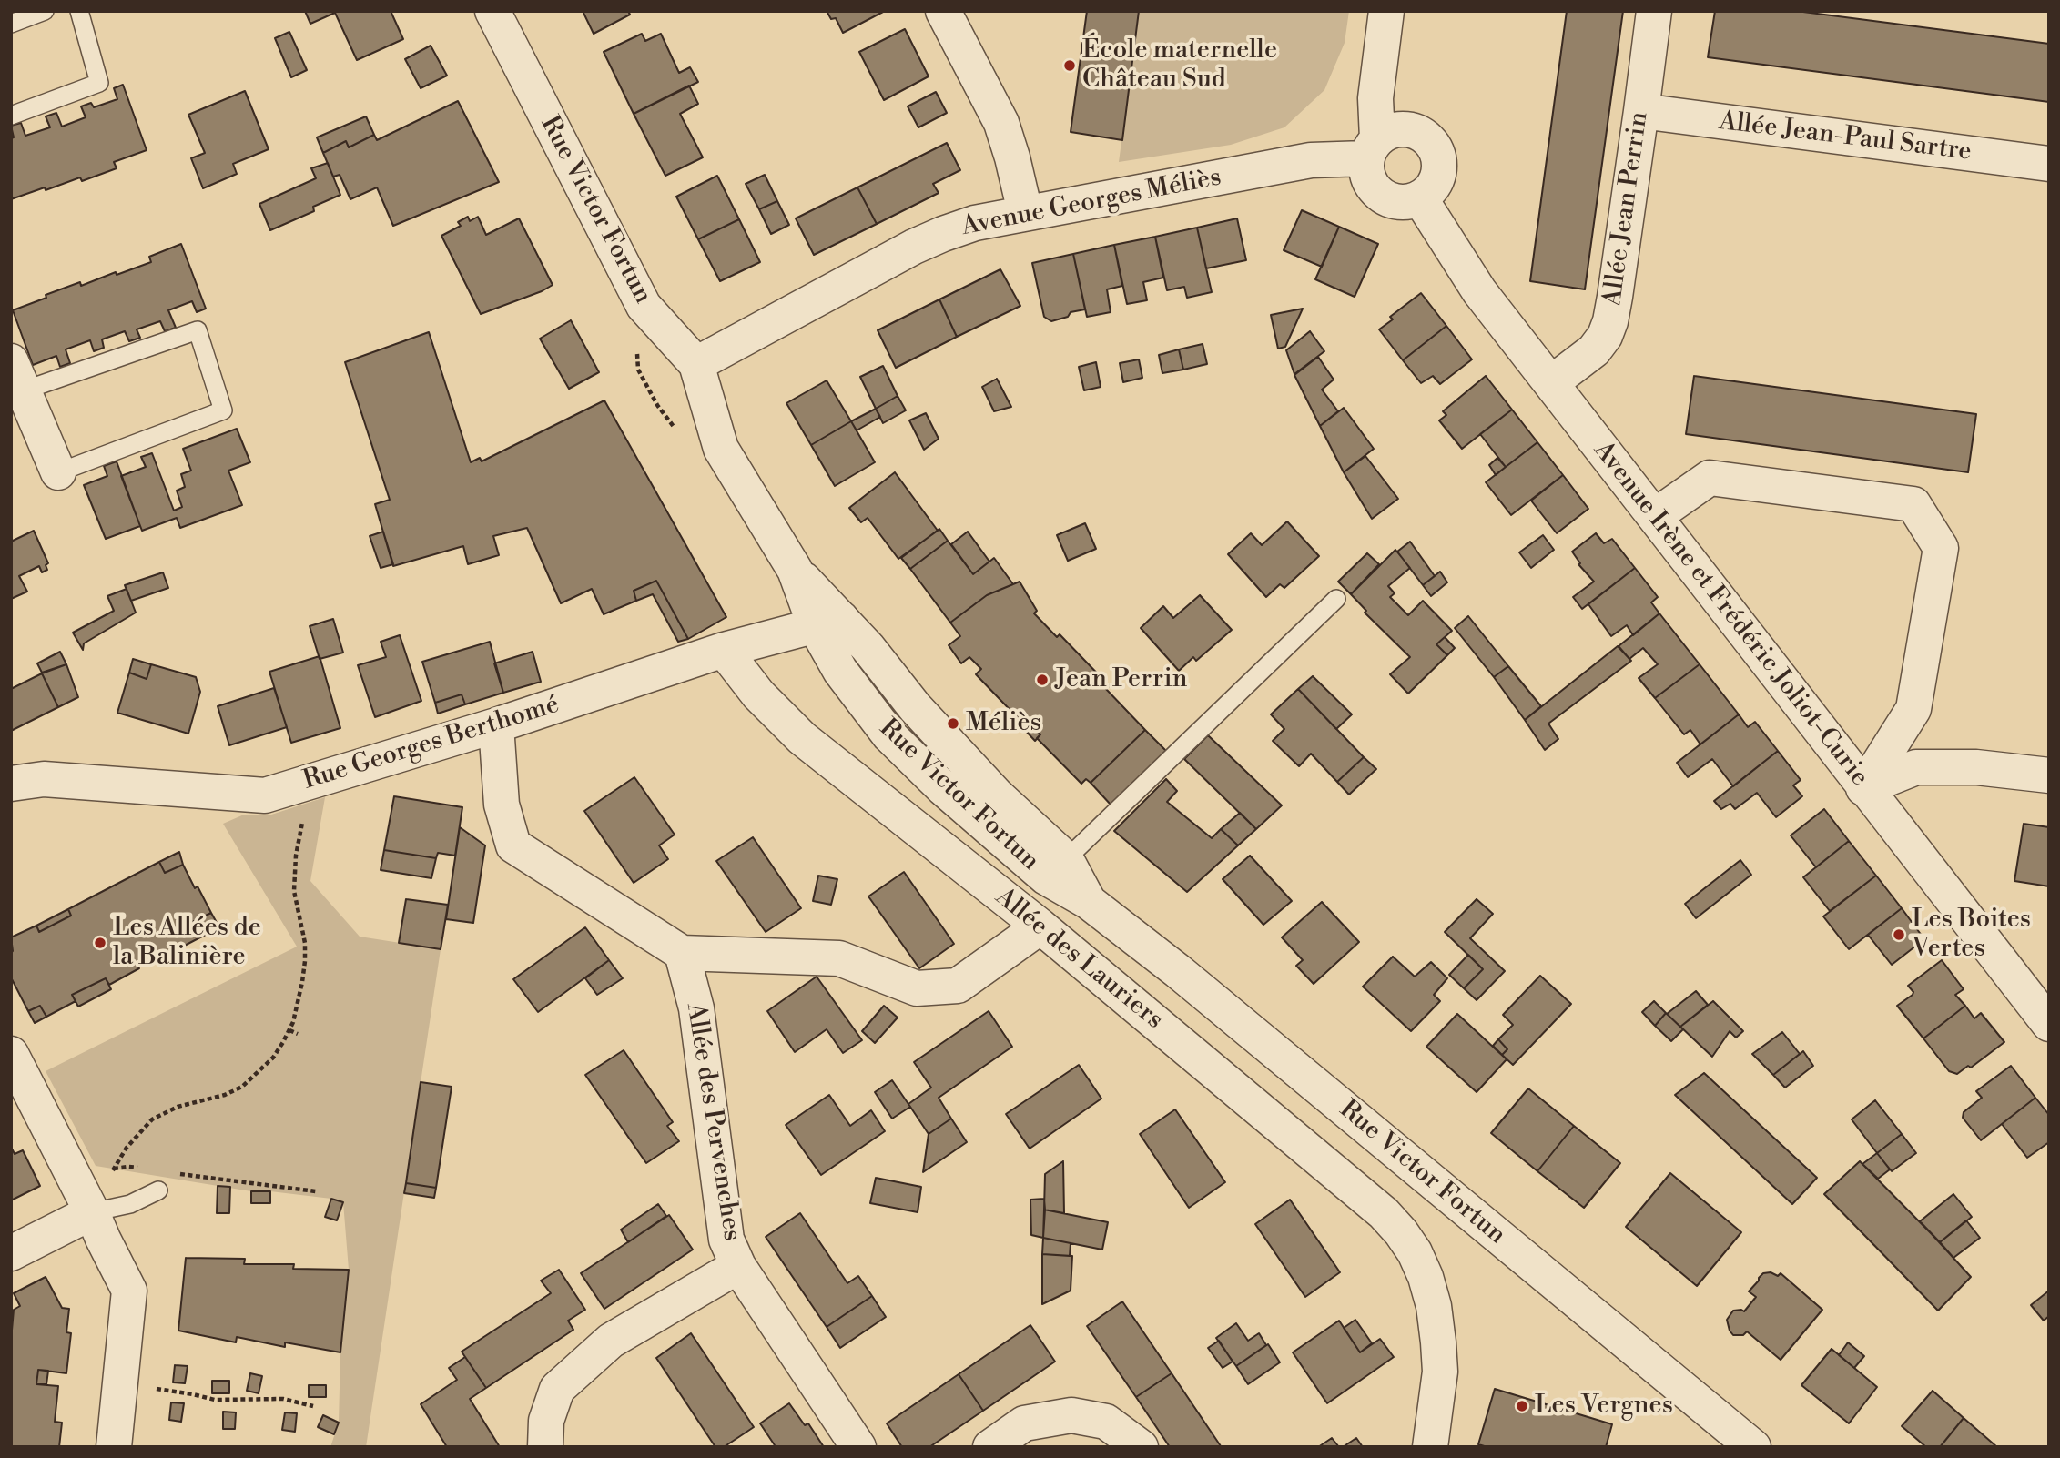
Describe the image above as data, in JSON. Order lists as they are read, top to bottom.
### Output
{
  "streets": {
    "street": [
      "Allée Jean-Paul Sartre",
      "Avenue Georges Méliès",
      "Allée Jean Perrin",
      "Rue Victor Fortun",
      "Avenue Irène et Frédéric Joliot-Curie",
      "Rue Georges Berthomé",
      "Allée des Lauriers",
      "Allée des Pervenches"
    ]
  },
  "crossings": [
    ["Allée Jean-Paul Sartre", "Allée Jean Perrin"],
    ["Avenue Georges Méliès", "Rue Victor Fortun"],
    ["Avenue Georges Méliès", "Avenue Irène et Frédéric Joliot-Curie"],
    ["Allée Jean Perrin", "Avenue Irène et Frédéric Joliot-Curie"],
    ["Rue Victor Fortun", "Rue Georges Berthomé"],
    ["Rue Georges Berthomé", "Allée des Lauriers"]
  ],
  "places": [
    "École maternelle Château Sud",
    "Jean Perrin",
    "Méliès",
    "Les Boites Vertes",
    "Les Allées de la Balinière",
    "Les Vergnes"
  ]
}
